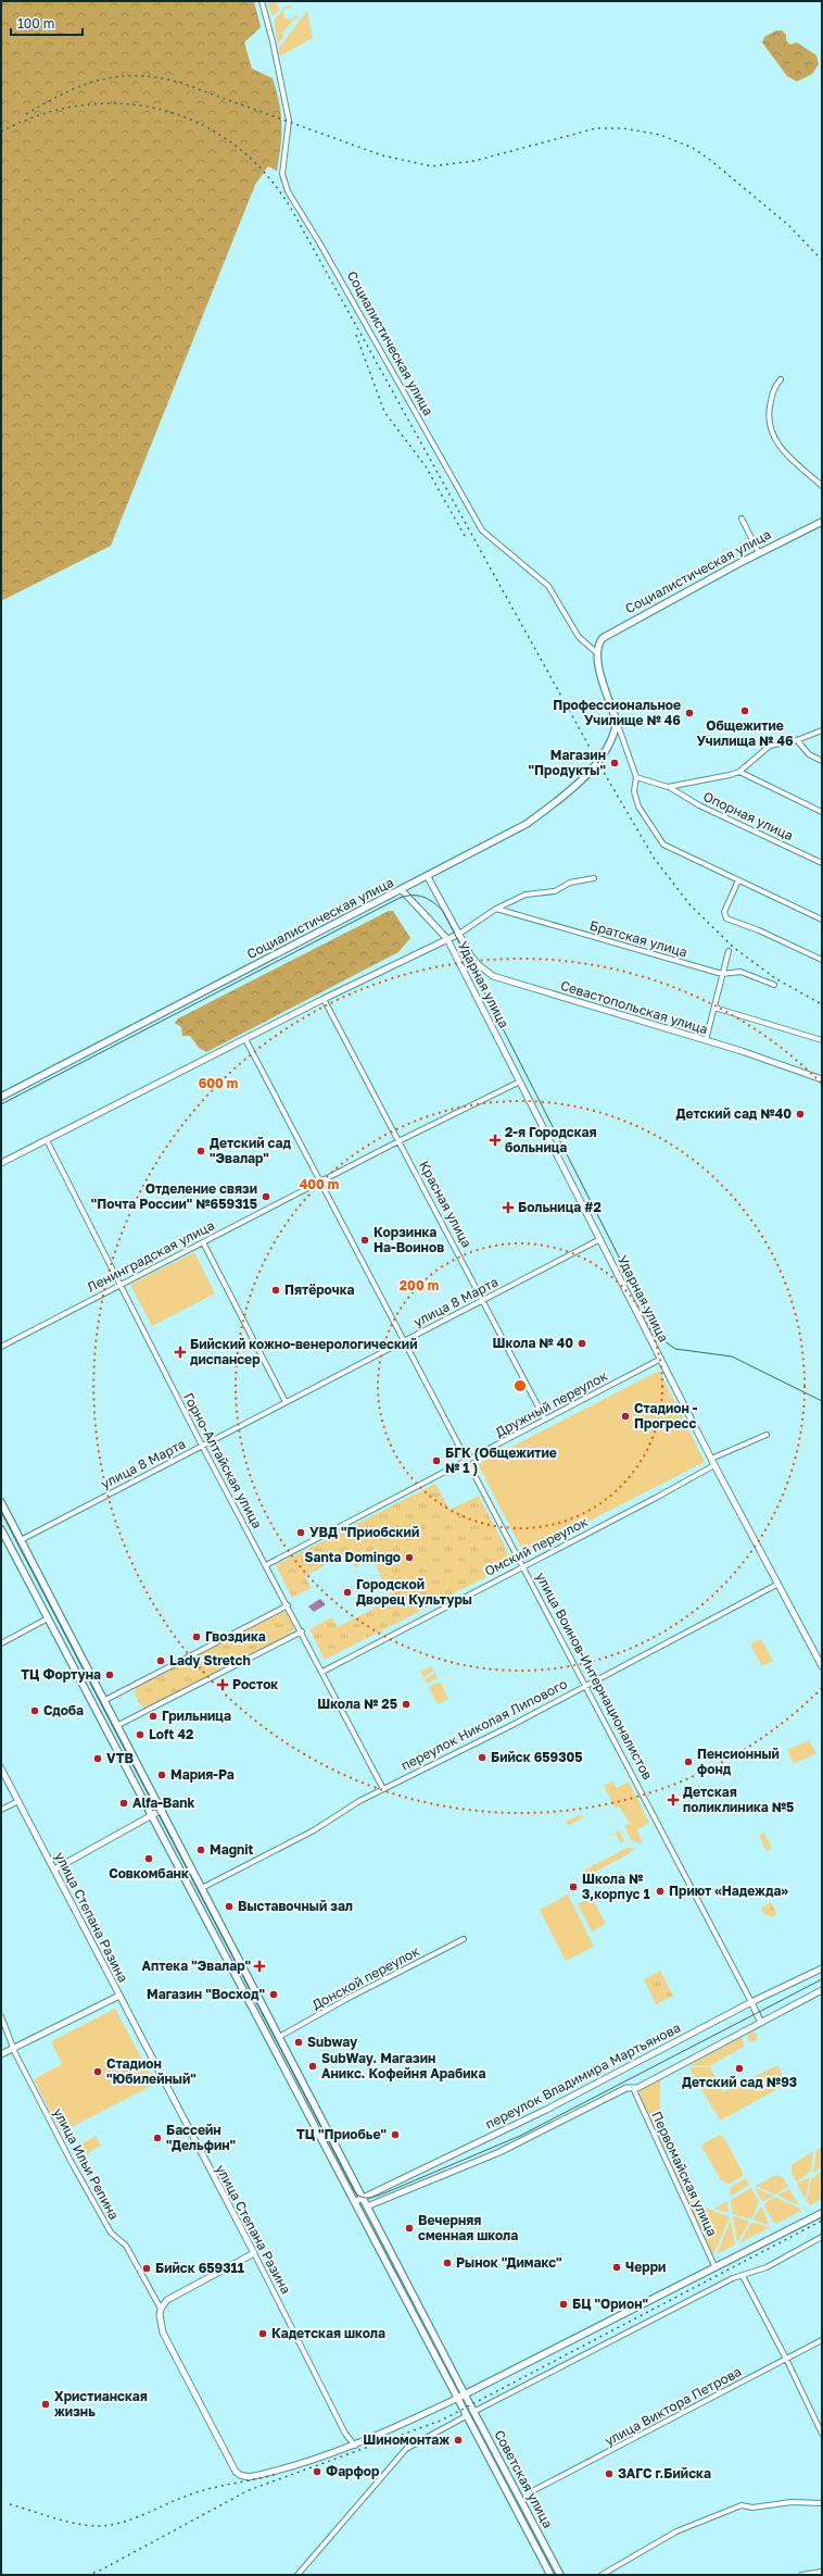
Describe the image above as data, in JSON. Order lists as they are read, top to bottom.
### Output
{
  "streets": {
    "main road": ["Социалистическая улица", "Советская улица"],
    "street": [
      "Опорная улица",
      "Братская улица",
      "Ударная улица",
      "Севастопольская улица",
      "Красная улица",
      "Ленинградская улица",
      "улица 8 Марта",
      "Дружный переулок",
      "Горно-Алтайская улица",
      "Омский переулок",
      "улица Воинов-Интернационалистов",
      "переулок Николая Липового",
      "улица Степана Разина",
      "Донской переулок",
      "переулок Владимира Мартьянова",
      "улица Ильи Репина",
      "Первомайская улица",
      "улица Виктора Петрова"
    ]
  },
  "crossings": [
    ["Социалистическая улица", "Ударная улица"],
    ["Социалистическая улица", "Севастопольская улица"],
    ["Ударная улица", "Ленинградская улица"],
    ["Ударная улица", "улица 8 Марта"],
    ["Ударная улица", "Дружный переулок"],
    ["Ударная улица", "Омский переулок"],
    ["Ударная улица", "переулок Николая Липового"],
    ["Красная улица", "Ленинградская улица"],
    ["Красная улица", "улица 8 Марта"],
    ["Красная улица", "Дружный переулок"],
    ["Ленинградская улица", "Горно-Алтайская улица"],
    ["Ленинградская улица", "улица Воинов-Интернационалистов"],
    ["улица 8 Марта", "Горно-Алтайская улица"],
    ["улица 8 Марта", "улица Воинов-Интернационалистов"],
    ["улица 8 Марта", "Советская улица"],
    ["Дружный переулок", "Горно-Алтайская улица"],
    ["Дружный переулок", "улица Воинов-Интернационалистов"],
    ["Горно-Алтайская улица", "Омский переулок"],
    ["Горно-Алтайская улица", "переулок Николая Липового"],
    ["Омский переулок", "улица Воинов-Интернационалистов"],
    ["улица Воинов-Интернационалистов", "переулок Николая Липового"],
    ["улица Воинов-Интернационалистов", "переулок Владимира Мартьянова"],
    ["переулок Николая Липового", "Советская улица"],
    ["улица Степана Разина", "улица Ильи Репина"],
    ["Донской переулок", "Советская улица"],
    ["переулок Владимира Мартьянова", "Советская улица"]
  ],
  "places": {
    "other": [
      "Общежитие Училища № 46",
      "Профессиональное Училище № 46",
      "Магазин \"Продукты\"",
      "Детский сад №40",
      "Детский сад \"Эвалар\"",
      "Отделение связи \"Почта России\" №659315",
      "Корзинка На-Воинов",
      "Пятёрочка",
      "Школа № 40",
      "Стадион - Прогресс",
      "БГК (Общежитие № 1 )",
      "УВД \"Приобский",
      "Santa Domingo",
      "Городской Дворец Культуры",
      "Гвоздика",
      "Lady Stretch",
      "ТЦ Фортуна",
      "Школа № 25",
      "Сдоба",
      "Грильница",
      "Loft 42",
      "Бийск 659305",
      "VTB",
      "Пенсионный фонд",
      "Мария-Ра",
      "Alfa-Bank",
      "Magnit",
      "Совкомбанк",
      "Школа № 3,корпус 1",
      "Приют «Надежда»",
      "Выставочный зал",
      "Магазин \"Восход\"",
      "Subway",
      "SubWay. Магазин Аникс. Кофейня Арабика",
      "Детский сад №93",
      "Стадион \"Юбилейный\"",
      "ТЦ \"Приобье\"",
      "Бассейн \"Дельфин\"",
      "Вечерняя сменная школа",
      "Рынок \"Димакс\"",
      "Черри",
      "Бийск 659311",
      "БЦ \"Орион\"",
      "Кадетская школа",
      "Христианская жизнь",
      "Шиномонтаж",
      "Фарфор",
      "ЗАГС г.Бийска"
    ],
    "health": [
      "2-я Городская больница",
      "Больница #2",
      "Бийский кожно-венерологический диспансер",
      "Росток",
      "Детская поликлиника №5",
      "Аптека \"Эвалар\""
    ]
  },
  "scale_bar": "100 m",
  "rings": ["600 m", "400 m", "200 m"]
}
